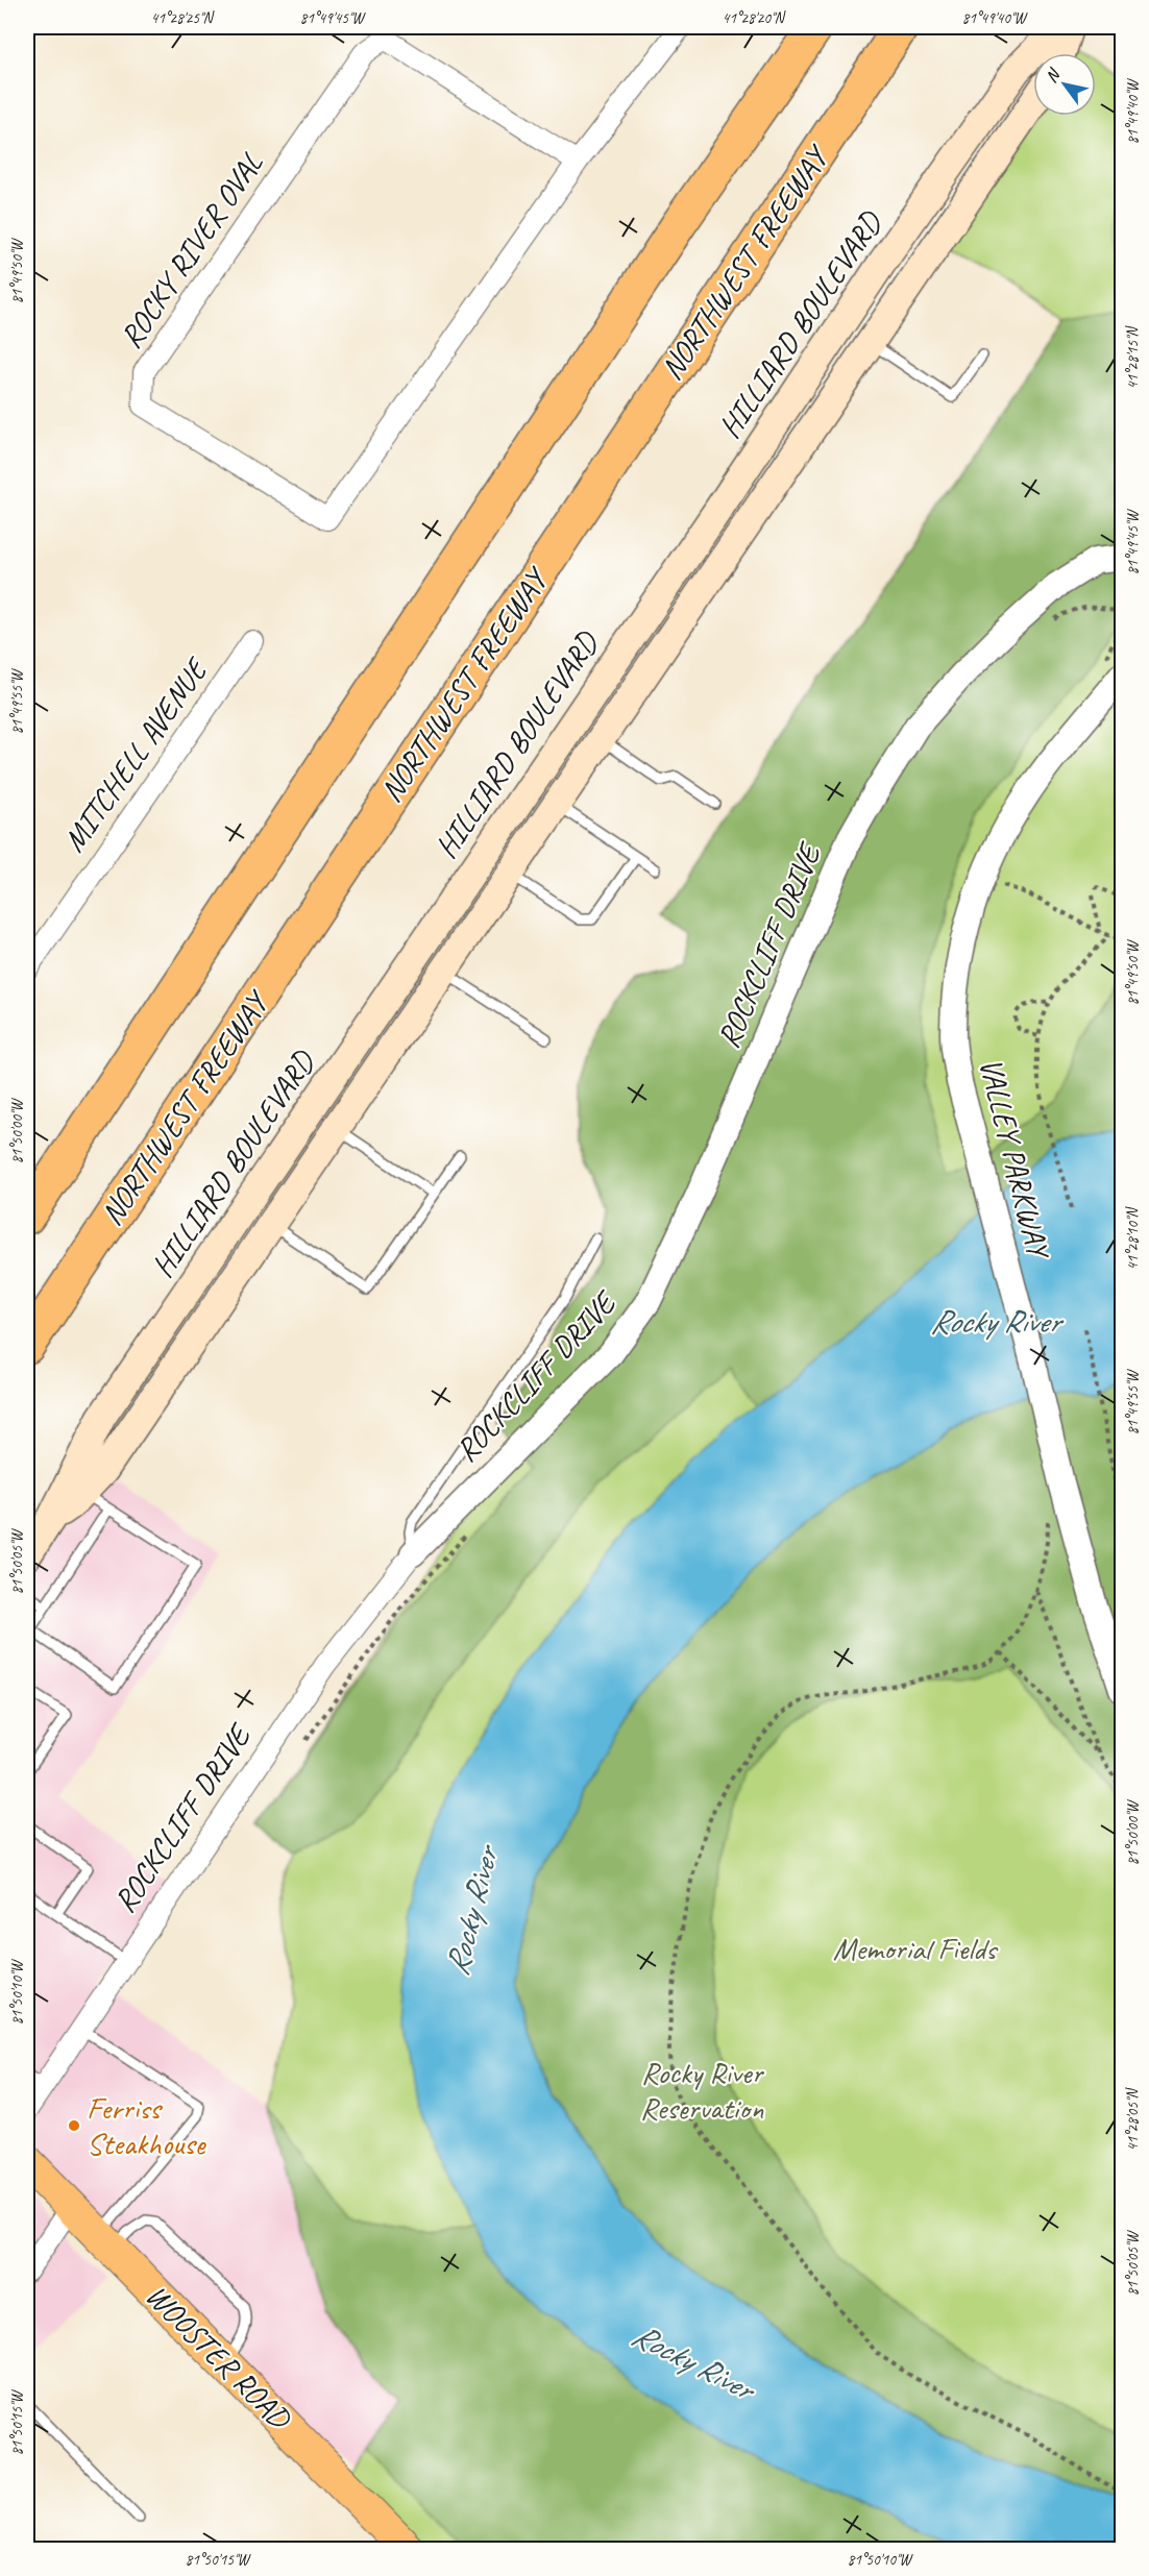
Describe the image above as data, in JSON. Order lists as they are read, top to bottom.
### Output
{
  "streets": {
    "highway": ["NORTHWEST FREEWAY"],
    "main road": ["HILLIARD BOULEVARD", "WOOSTER ROAD"],
    "street": [
      "ROCKY RIVER OVAL",
      "MITCHELL AVENUE",
      "ROCKCLIFF DRIVE",
      "VALLEY PARKWAY"
    ]
  },
  "water": ["Rocky River"],
  "parks": ["Memorial Fields", "Rocky River Reservation"],
  "places": ["Ferriss Steakhouse"],
  "north": "top left",
  "coordinates": [
    "41°28'25\"N",
    "81°49'45\"W",
    "41°28'20\"N",
    "81°49'40\"W",
    "81°49'50\"W",
    "41°28'15\"N",
    "81°49'55\"W",
    "81°50'00\"W",
    "41°28'10\"N",
    "81°50'05\"W",
    "81°50'10\"W",
    "41°28'05\"N",
    "81°50'15\"W"
  ]
}
